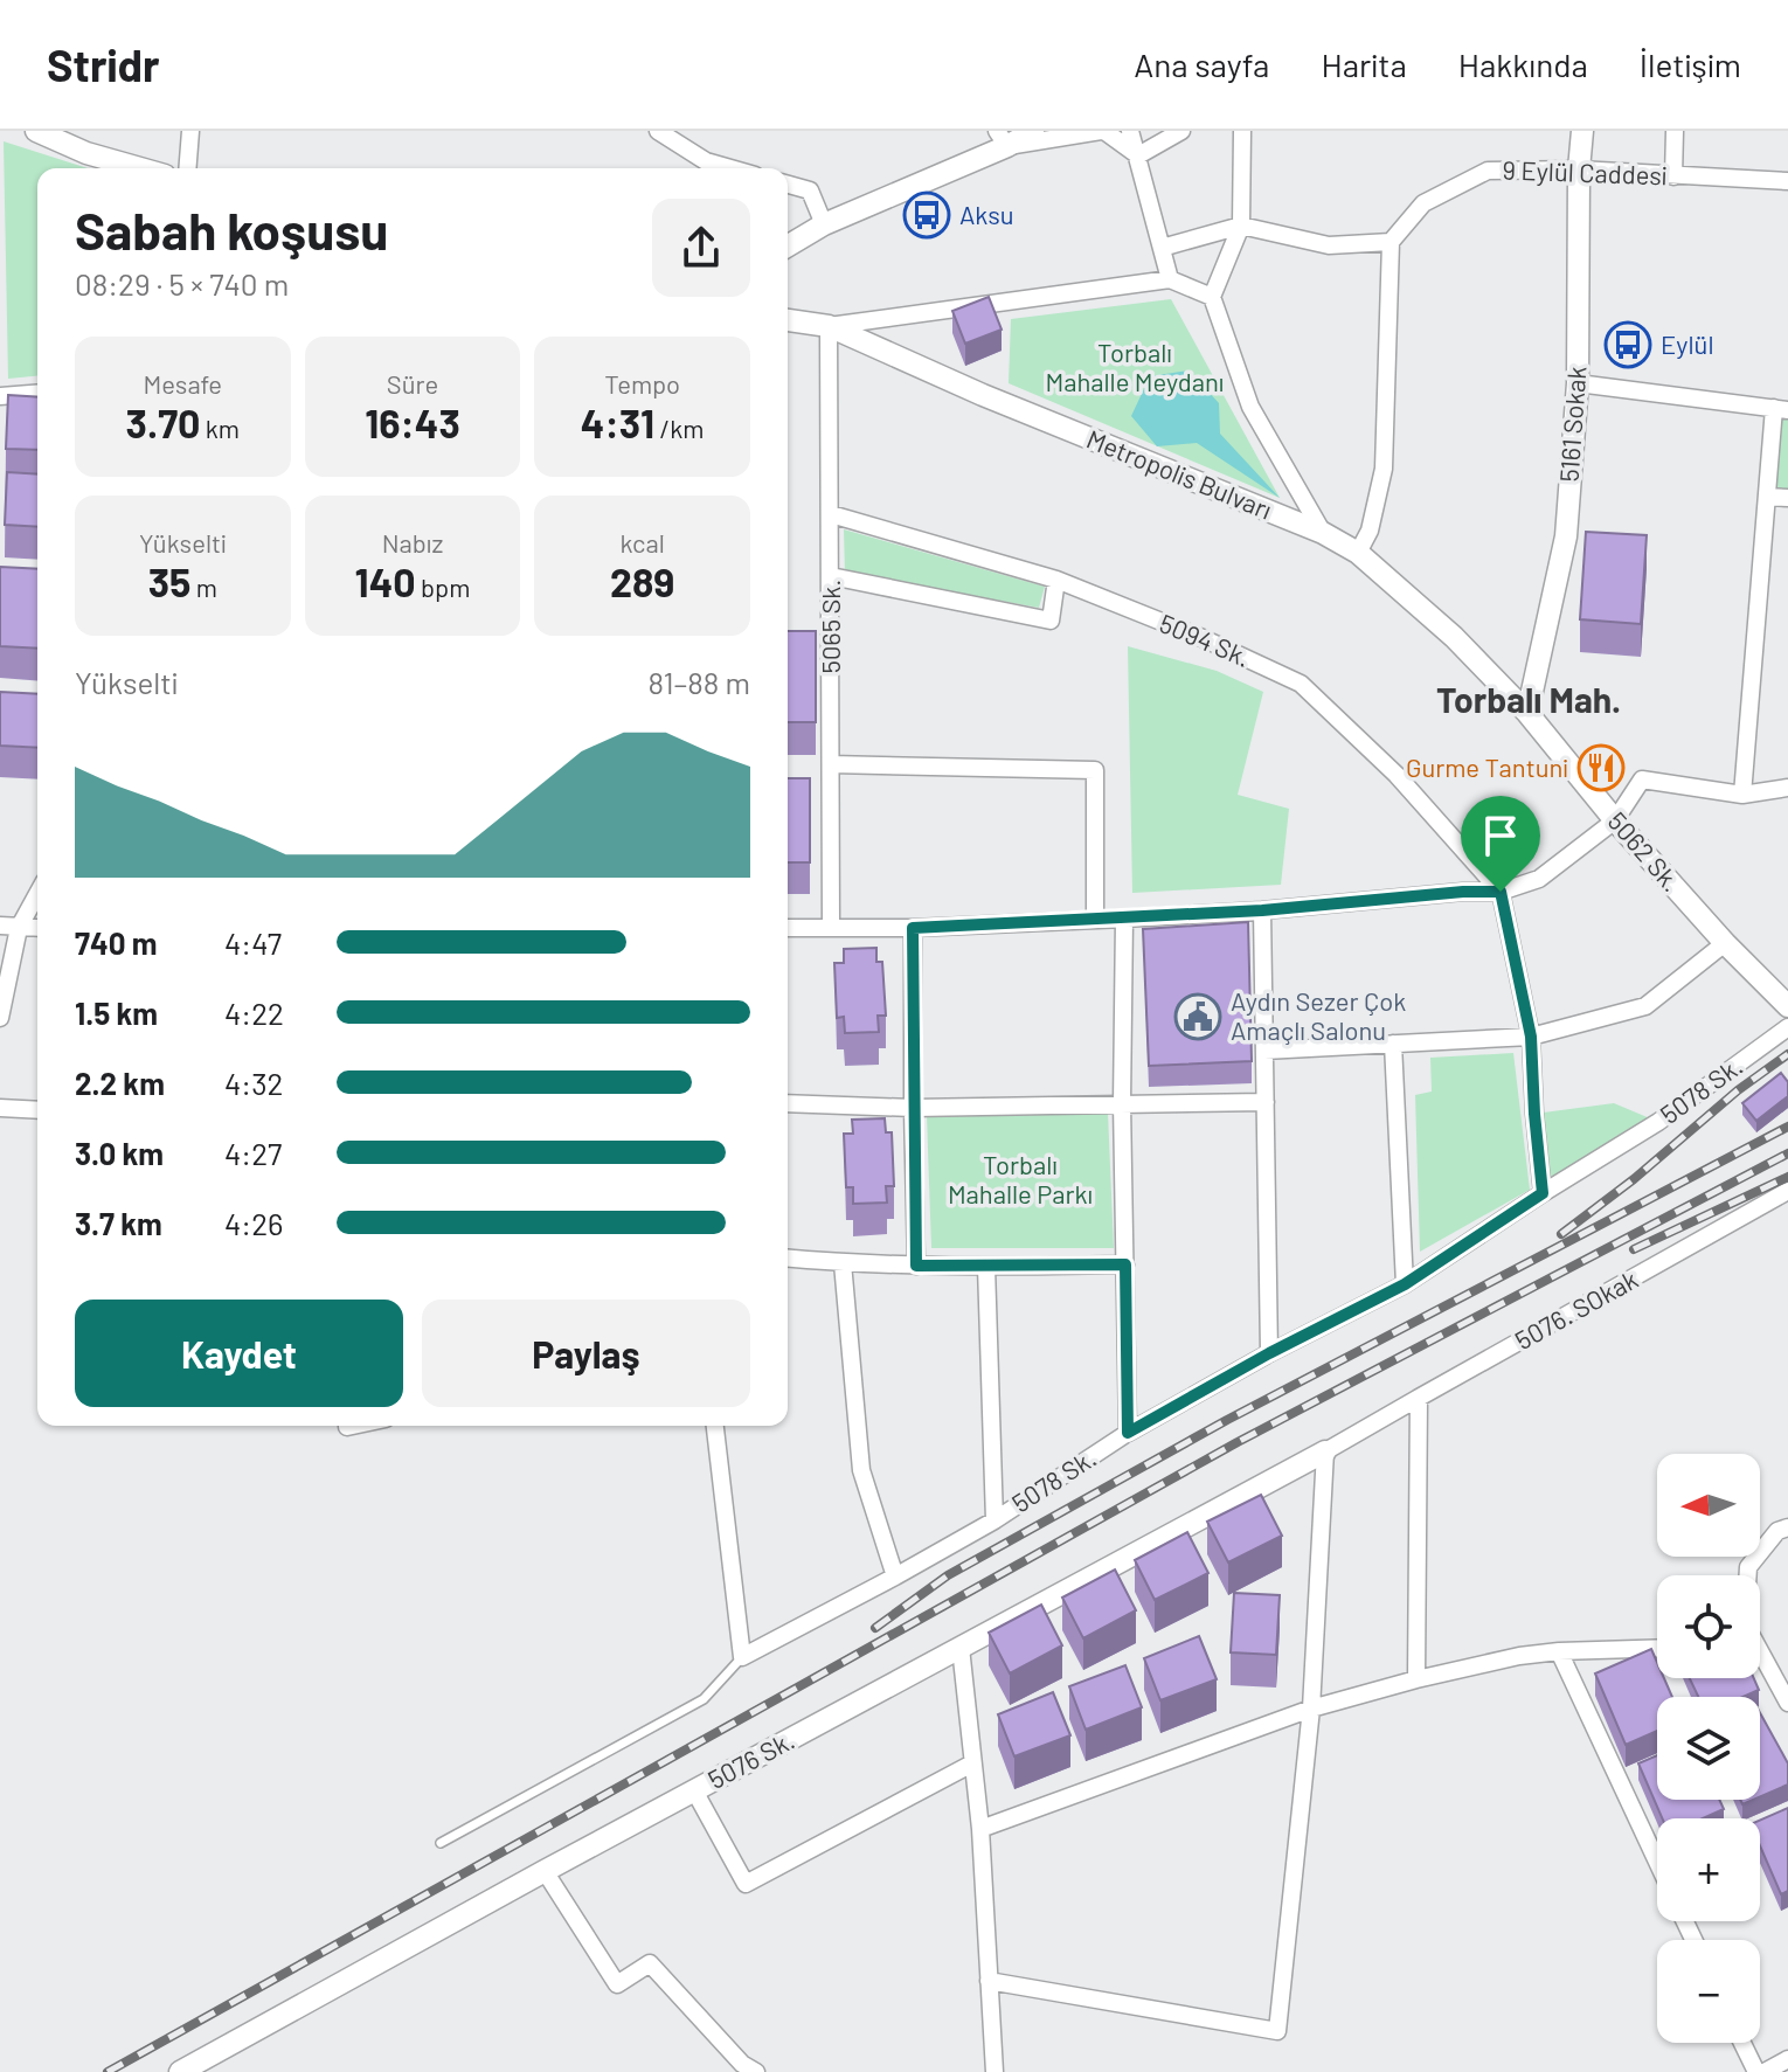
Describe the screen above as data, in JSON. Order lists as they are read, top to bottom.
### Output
{
  "streets": {
    "main road": [
      "5161 Sokak",
      "Metropolis Bulvarı",
      "5062 Sk.",
      "5076 Sk."
    ],
    "street": [
      "9 Eylül Caddesi",
      "5065 Sk.",
      "5094 Sk.",
      "5078 Sk.",
      "5076. SOkak"
    ]
  },
  "crossings": [
    ["9 Eylül Caddesi", "5161 Sokak"],
    ["5161 Sokak", "Metropolis Bulvarı"],
    ["5161 Sokak", "5062 Sk."],
    ["Metropolis Bulvarı", "5065 Sk."],
    ["Metropolis Bulvarı", "5062 Sk."],
    ["5065 Sk.", "5094 Sk."],
    ["5076. SOkak", "5076 Sk."]
  ],
  "districts": ["Torbalı Mah."],
  "parks": ["Torbalı Mahalle Meydanı", "Torbalı Mahalle Parkı"],
  "places": {
    "bus stop": ["Aksu", "Eylül"],
    "restaurant": ["Gurme Tantuni"],
    "public building": ["Aydın Sezer Çok Amaçlı Salonu"]
  },
  "north": "left",
  "page": {
    "header": "Stridr",
    "nav": [
      "Ana sayfa",
      "Harita",
      "Hakkında",
      "İletişim"
    ],
    "heading": ["Sabah koşusu", "08:29 · 5 × 740 m"],
    "stats": [
      ["Mesafe", "3.70 km"],
      ["Süre", "16:43"],
      ["Tempo", "4:31 /km"],
      ["Yükselti", "35 m"],
      ["Nabız", "140 bpm"],
      ["kcal", "289"]
    ],
    "chart": ["Yükselti", "81–88 m"],
    "list": [
      {
        "name": "740 m",
        "note": "4:47"
      },
      {
        "name": "1.5 km",
        "note": "4:22"
      },
      {
        "name": "2.2 km",
        "note": "4:32"
      },
      {
        "name": "3.0 km",
        "note": "4:27"
      },
      {
        "name": "3.7 km",
        "note": "4:26"
      }
    ],
    "buttons": ["Kaydet", "Paylaş"],
    "map_buttons": ["+", "−"]
  }
}
